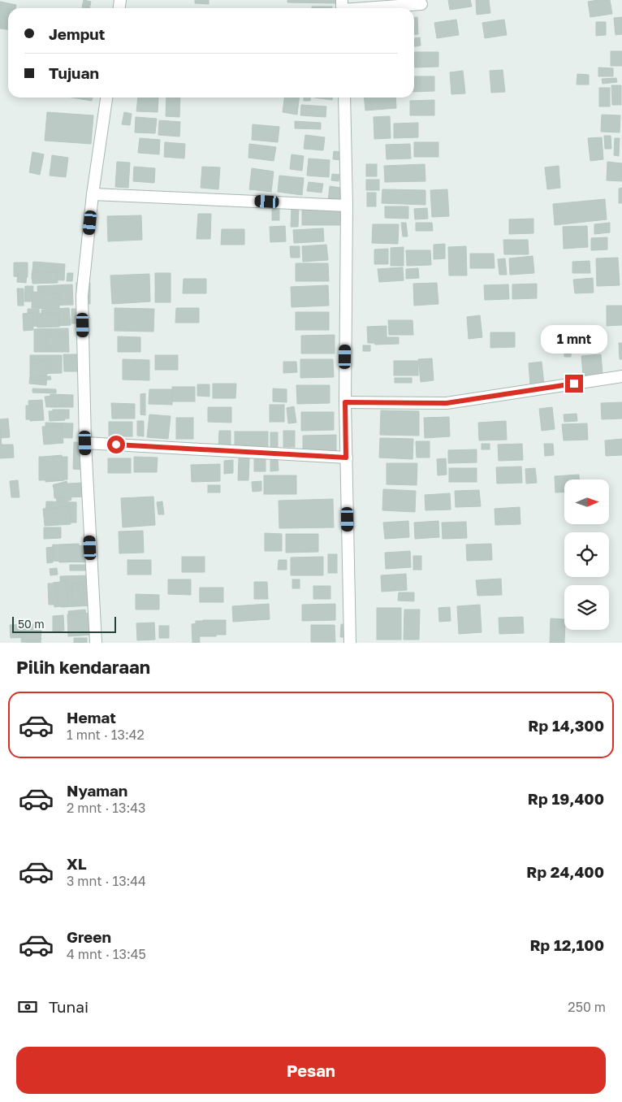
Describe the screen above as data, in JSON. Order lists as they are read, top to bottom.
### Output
{
  "scale_bar": "50 m",
  "north": "right",
  "page": {
    "banner": ["Jemput", "Tujuan"],
    "bubble": "1 mnt",
    "scale": "50 m",
    "heading": "Pilih kendaraan",
    "list": [
      {
        "name": "Hemat",
        "note": "1 mnt · 13:42",
        "value": "Rp 14,300"
      },
      {
        "name": "Nyaman",
        "note": "2 mnt · 13:43",
        "value": "Rp 19,400"
      },
      {
        "name": "XL",
        "note": "3 mnt · 13:44",
        "value": "Rp 24,400"
      },
      {
        "name": "Green",
        "note": "4 mnt · 13:45",
        "value": "Rp 12,100"
      }
    ],
    "pay": ["Tunai", "250 m"],
    "buttons": "Pesan"
  }
}
